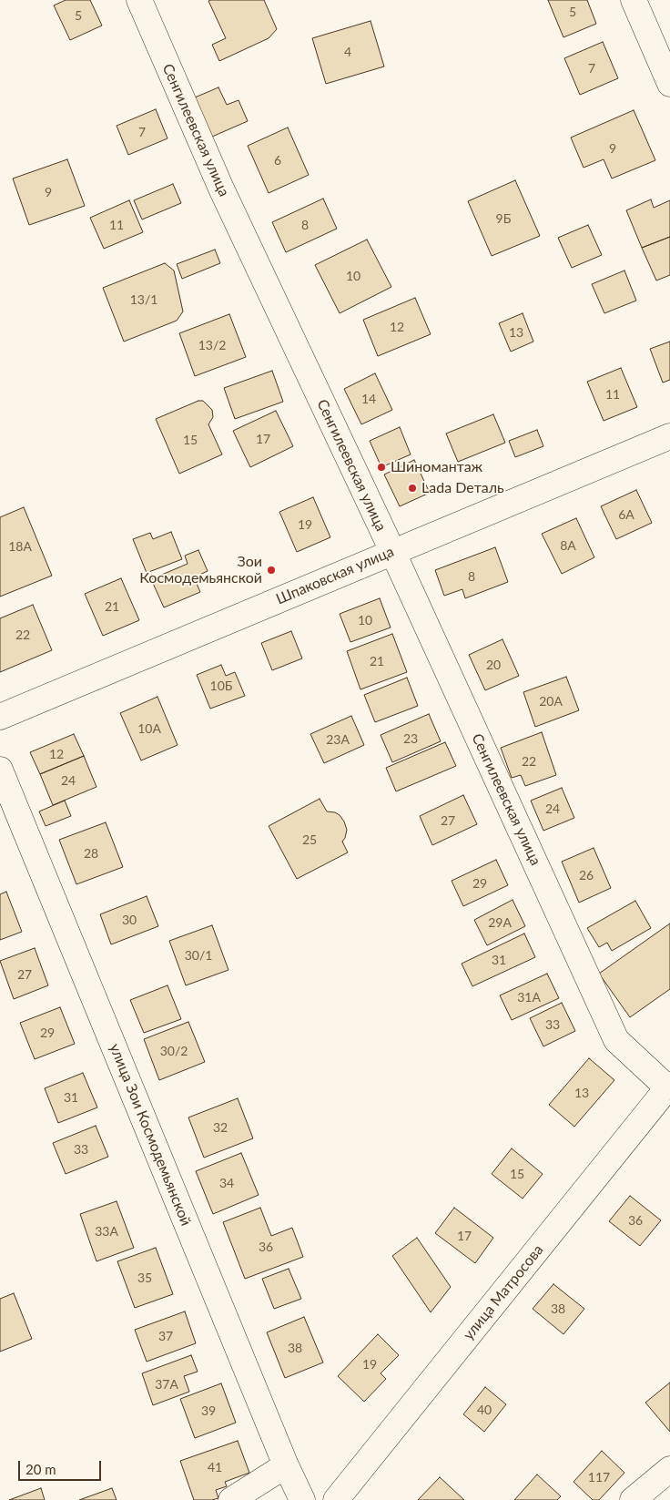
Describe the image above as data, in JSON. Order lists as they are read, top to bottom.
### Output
{
  "streets": {
    "street": [
      "Сенгилеевская улица",
      "Шпаковская улица",
      "улица Зои Космодемьянской",
      "улица Матросова"
    ]
  },
  "crossings": [
    ["Сенгилеевская улица", "Шпаковская улица"],
    ["Сенгилеевская улица", "улица Матросова"]
  ],
  "places": ["Шиномантаж", "Lada Dеталь", "Зои Космодемьянской"],
  "house_numbers": [
    "5",
    "5",
    "4",
    "7",
    "7",
    "9",
    "6",
    "9",
    "9Б",
    "11",
    "8",
    "10",
    "13/1",
    "12",
    "13",
    "13/2",
    "11",
    "14",
    "17",
    "15",
    "6А",
    "19",
    "8А",
    "18А",
    "8",
    "21",
    "10",
    "22",
    "21",
    "20",
    "10Б",
    "20А",
    "10А",
    "23",
    "23А",
    "12",
    "22",
    "24",
    "24",
    "27",
    "25",
    "28",
    "26",
    "29",
    "30",
    "29А",
    "30/1",
    "31",
    "27",
    "31А",
    "33",
    "29",
    "30/2",
    "13",
    "31",
    "32",
    "33",
    "15",
    "34",
    "36",
    "33А",
    "17",
    "36",
    "35",
    "38",
    "37",
    "38",
    "19",
    "37А",
    "40",
    "39",
    "41",
    "117"
  ],
  "scale_bar": "20 m"
}
